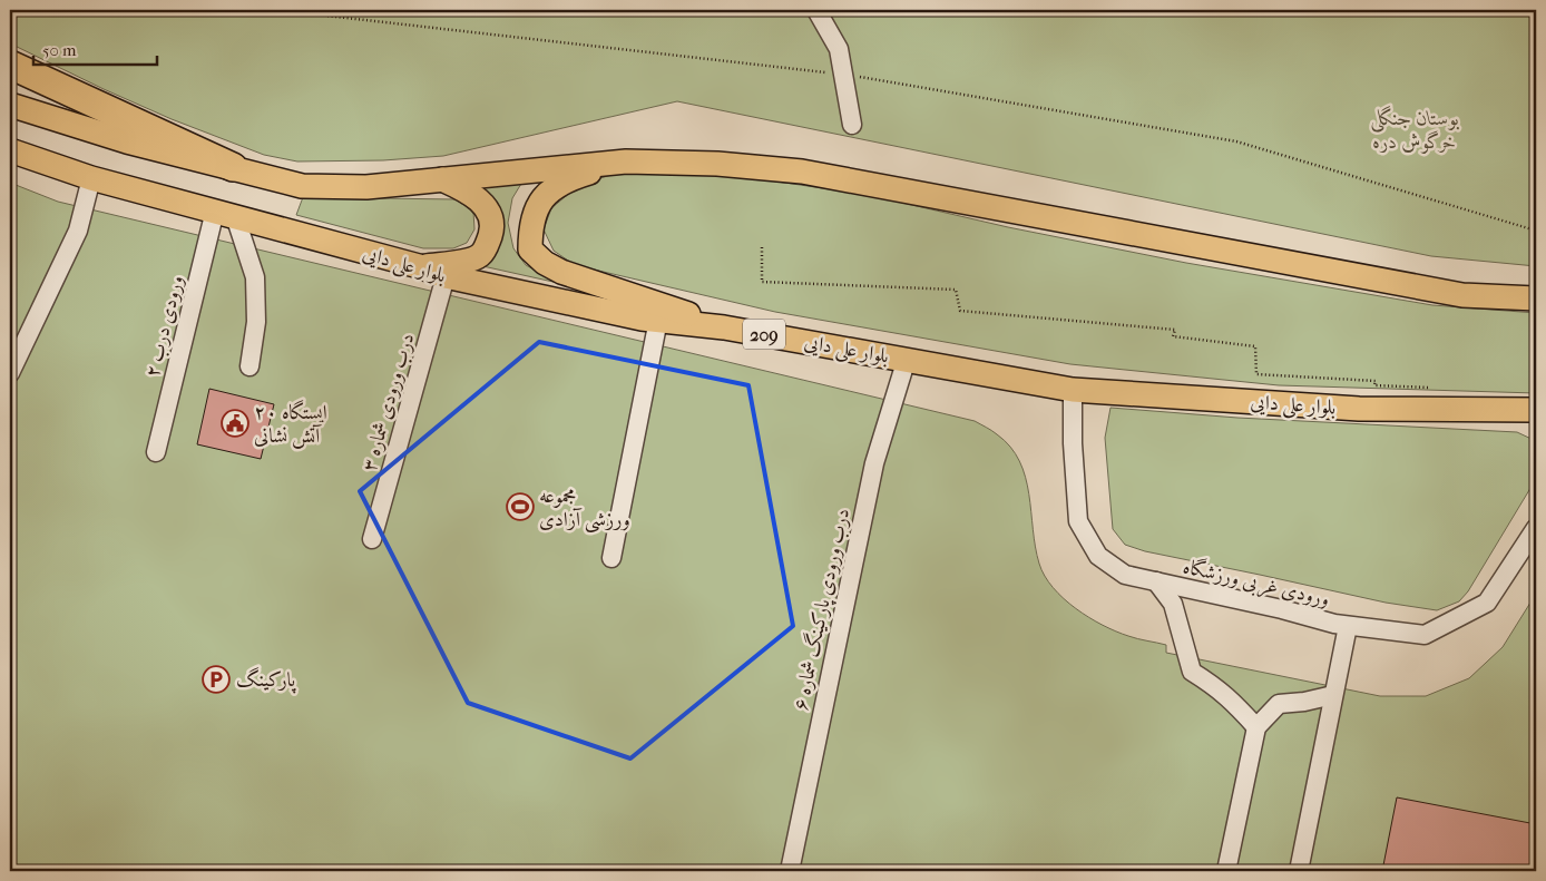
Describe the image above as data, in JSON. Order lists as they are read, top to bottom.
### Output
{
  "streets": {
    "main road": ["بلوار علی دایی", "209"],
    "lane": [
      "ورودی درب ۲",
      "درب ورودی شماره ۳",
      "ورودی غربی ورزشگاه",
      "درب ورودی پارکینگ شماره ۶"
    ]
  },
  "crossings": [
    ["بلوار علی دایی", "ورودی درب ۲"],
    ["بلوار علی دایی", "درب ورودی شماره ۳"],
    ["بلوار علی دایی", "ورودی غربی ورزشگاه"],
    ["بلوار علی دایی", "درب ورودی پارکینگ شماره ۶"]
  ],
  "parks": ["بوستان جنگلی خرگوش دره"],
  "places": {
    "public building": ["ایستگاه ۲۰ آتش نشانی"],
    "sports": ["مجموعه ورزشی آزادی"],
    "parking": ["پارکینگ"]
  },
  "scale_bar": "50 m"
}
